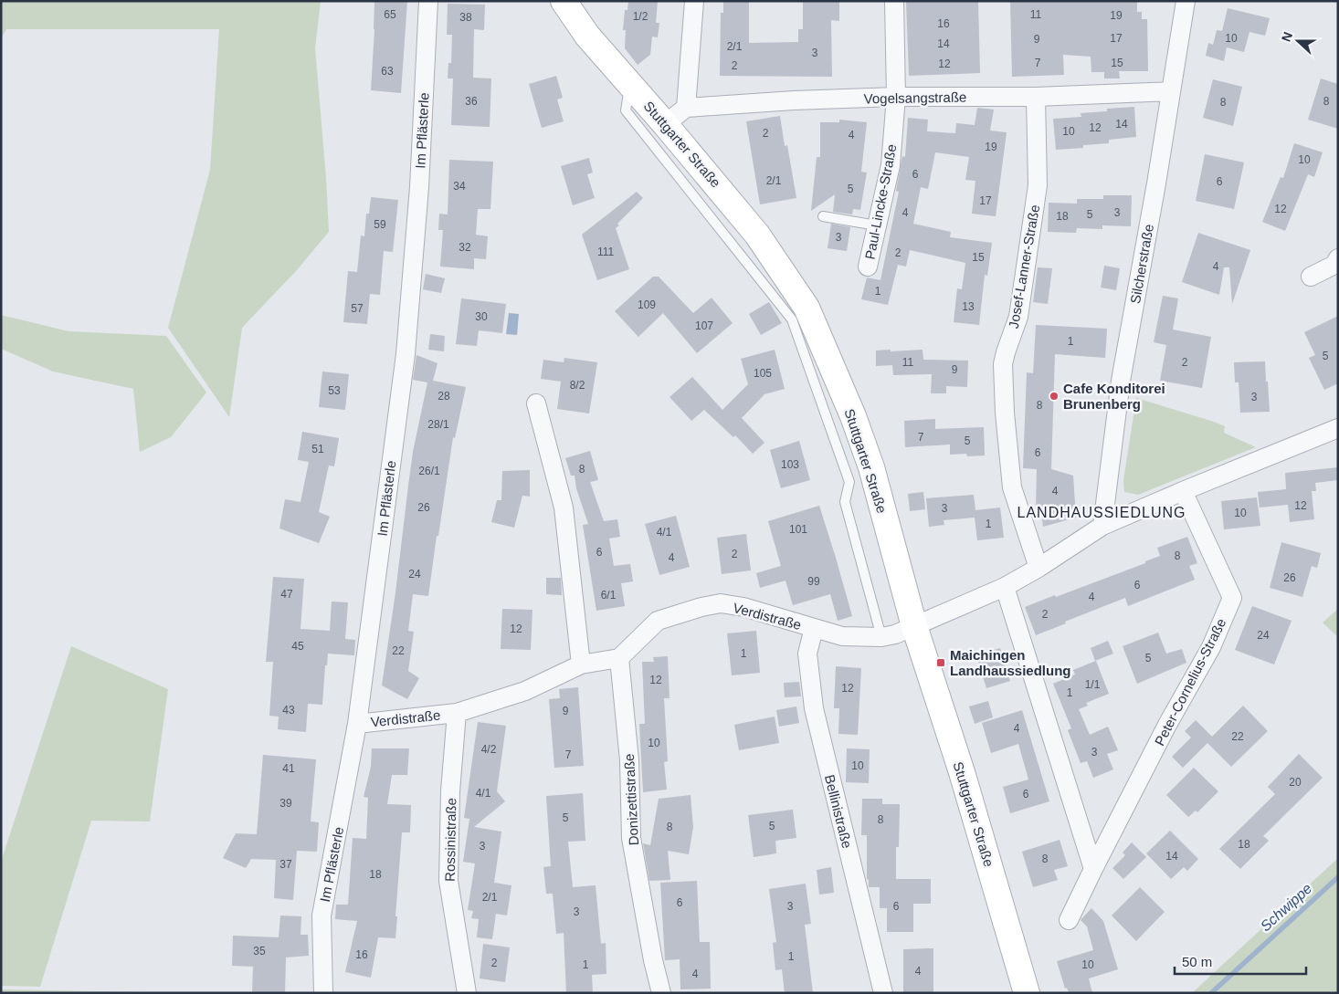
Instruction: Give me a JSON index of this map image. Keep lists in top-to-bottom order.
{
  "streets": {
    "main road": ["Stuttgarter Straße"],
    "street": [
      "Vogelsangstraße",
      "Im Pflästerle",
      "Paul-Lincke-Straße",
      "Silcherstraße",
      "Josef-Lanner-Straße",
      "Verdistraße",
      "Peter-Cornelius-Straße",
      "Donizettistraße",
      "Bellinistraße",
      "Rossinistraße"
    ]
  },
  "crossings": [
    ["Vogelsangstraße", "Paul-Lincke-Straße"],
    ["Vogelsangstraße", "Silcherstraße"],
    ["Vogelsangstraße", "Josef-Lanner-Straße"],
    ["Im Pflästerle", "Verdistraße"],
    ["Stuttgarter Straße", "Verdistraße"],
    ["Silcherstraße", "Verdistraße"],
    ["Josef-Lanner-Straße", "Verdistraße"],
    ["Verdistraße", "Peter-Cornelius-Straße"],
    ["Verdistraße", "Donizettistraße"],
    ["Verdistraße", "Bellinistraße"],
    ["Verdistraße", "Rossinistraße"]
  ],
  "districts": ["LANDHAUSSIEDLUNG"],
  "water": ["Schwippe"],
  "places": {
    "other": ["Cafe Konditorei Brunenberg"],
    "transit": ["Maichingen Landhaussiedlung"]
  },
  "house_numbers": [
    "65",
    "11",
    "19",
    "1/2",
    "38",
    "16",
    "17",
    "10",
    "9",
    "14",
    "2/1",
    "3",
    "7",
    "15",
    "12",
    "2",
    "63",
    "36",
    "8",
    "8",
    "14",
    "12",
    "10",
    "2",
    "4",
    "19",
    "10",
    "6",
    "2/1",
    "6",
    "34",
    "5",
    "17",
    "12",
    "4",
    "3",
    "5",
    "18",
    "59",
    "3",
    "32",
    "111",
    "2",
    "15",
    "4",
    "1",
    "109",
    "13",
    "57",
    "30",
    "107",
    "1",
    "5",
    "11",
    "2",
    "9",
    "105",
    "8/2",
    "53",
    "28",
    "3",
    "8",
    "28/1",
    "7",
    "5",
    "51",
    "6",
    "103",
    "8",
    "26/1",
    "4",
    "12",
    "26",
    "3",
    "10",
    "1",
    "101",
    "4/1",
    "6",
    "2",
    "8",
    "4",
    "24",
    "26",
    "99",
    "6",
    "47",
    "6/1",
    "4",
    "2",
    "12",
    "24",
    "45",
    "22",
    "1",
    "5",
    "12",
    "1/1",
    "12",
    "1",
    "43",
    "9",
    "4",
    "22",
    "10",
    "4/2",
    "3",
    "7",
    "10",
    "41",
    "20",
    "4/1",
    "6",
    "39",
    "5",
    "8",
    "5",
    "8",
    "18",
    "3",
    "14",
    "8",
    "37",
    "18",
    "2/1",
    "6",
    "3",
    "6",
    "3",
    "35",
    "16",
    "1",
    "2",
    "1",
    "10",
    "4",
    "4"
  ],
  "scale_bar": "50 m",
  "north": "left"
}
